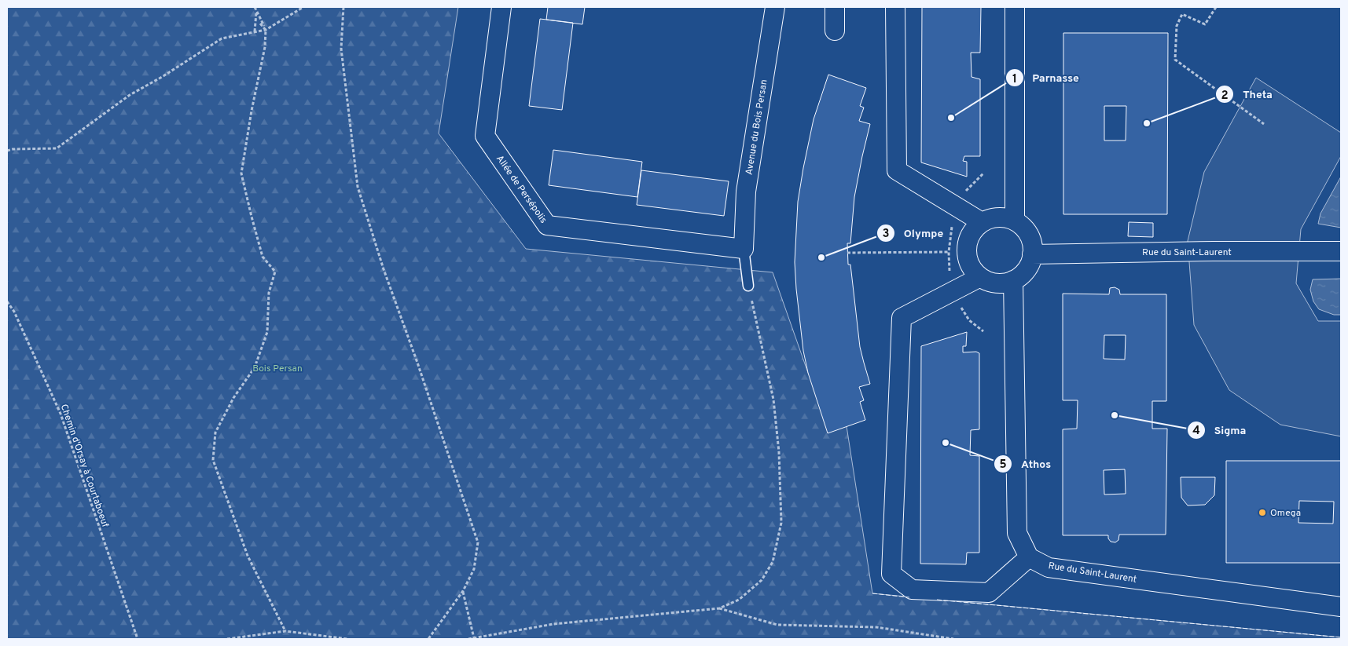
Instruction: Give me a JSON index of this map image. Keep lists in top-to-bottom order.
{
  "streets": {
    "street": ["Avenue du Bois Persan", "Allée de Persépolis", "Rue du Saint-Laurent"],
    "path": ["Chemin d'Orsay à Courtaboeuf"]
  },
  "crossings": [
    ["Avenue du Bois Persan", "Allée de Persépolis"]
  ],
  "parks": ["Bois Persan"],
  "places": [
    "Parnasse",
    "Theta",
    "Olympe",
    "Sigma",
    "Athos",
    "Omega"
  ]
}
